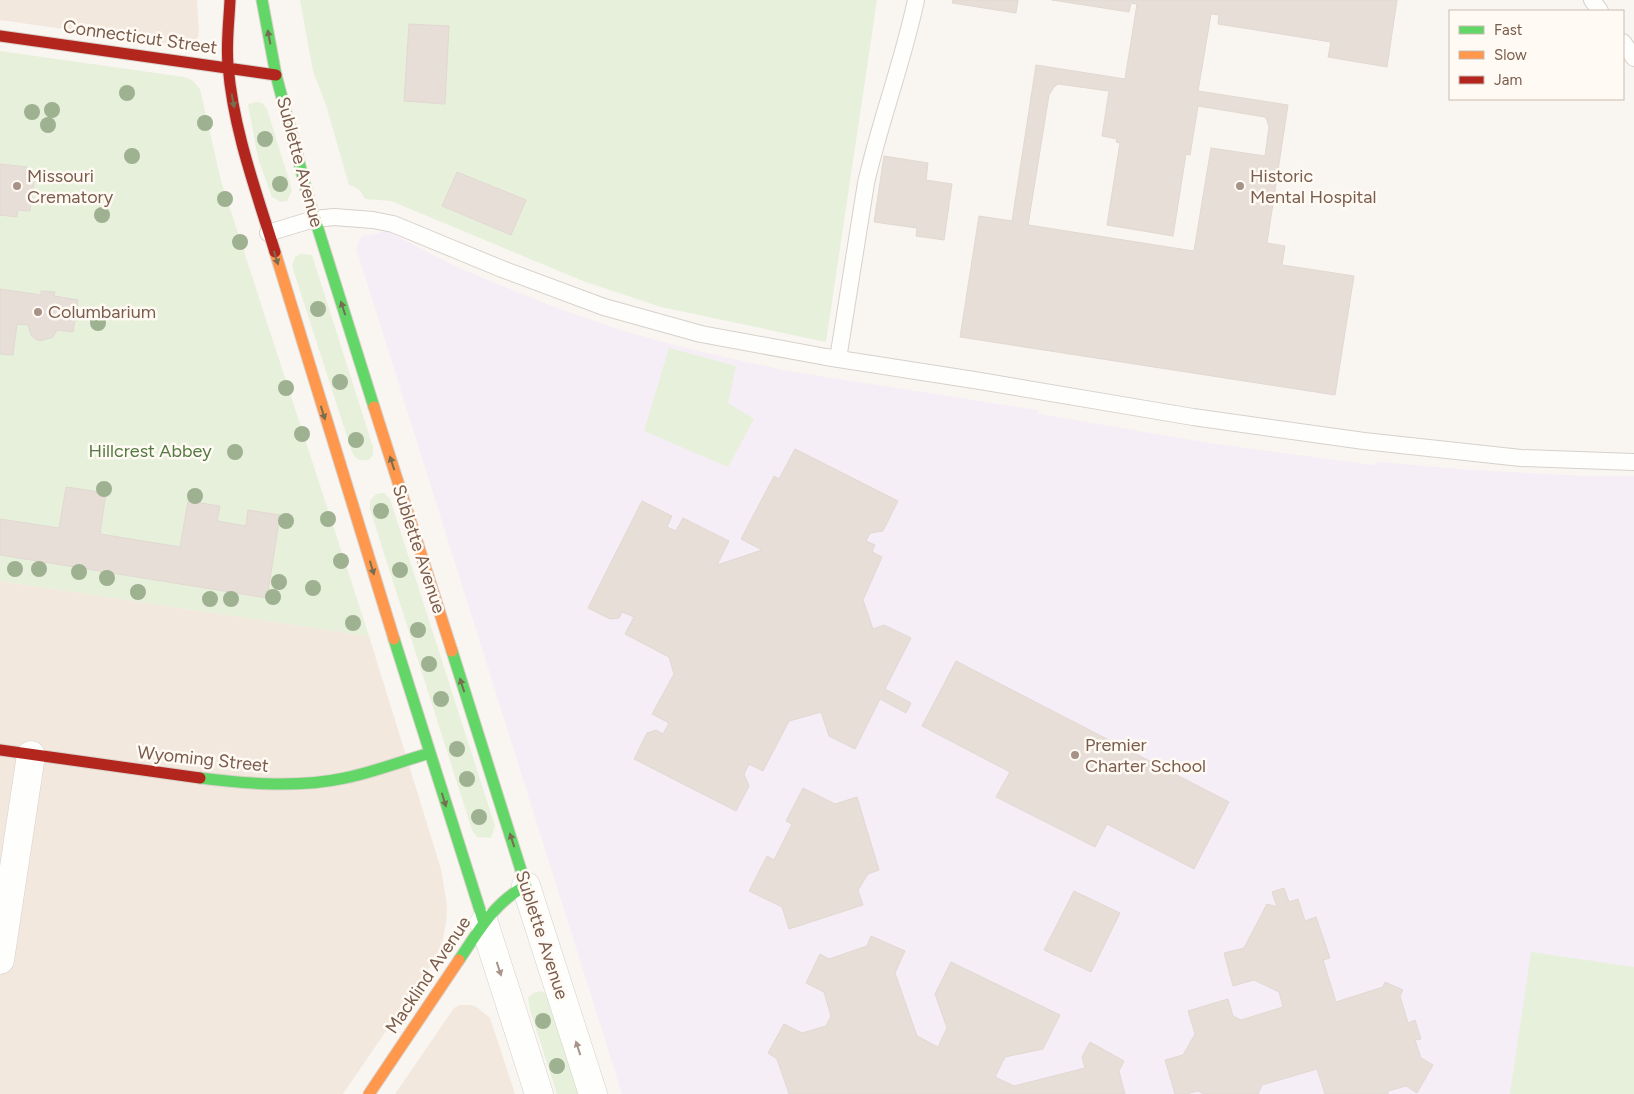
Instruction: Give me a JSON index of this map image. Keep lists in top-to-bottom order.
{
  "streets": {
    "street": [
      "Connecticut Street",
      "Sublette Avenue",
      "Wyoming Street",
      "Macklind Avenue"
    ]
  },
  "crossings": [
    ["Connecticut Street", "Sublette Avenue"],
    ["Sublette Avenue", "Macklind Avenue"]
  ],
  "parks": ["Hillcrest Abbey"],
  "places": [
    "Missouri Crematory",
    "Historic Mental Hospital",
    "Columbarium",
    "Premier Charter School"
  ],
  "legend": ["Fast", "Slow", "Jam"]
}
